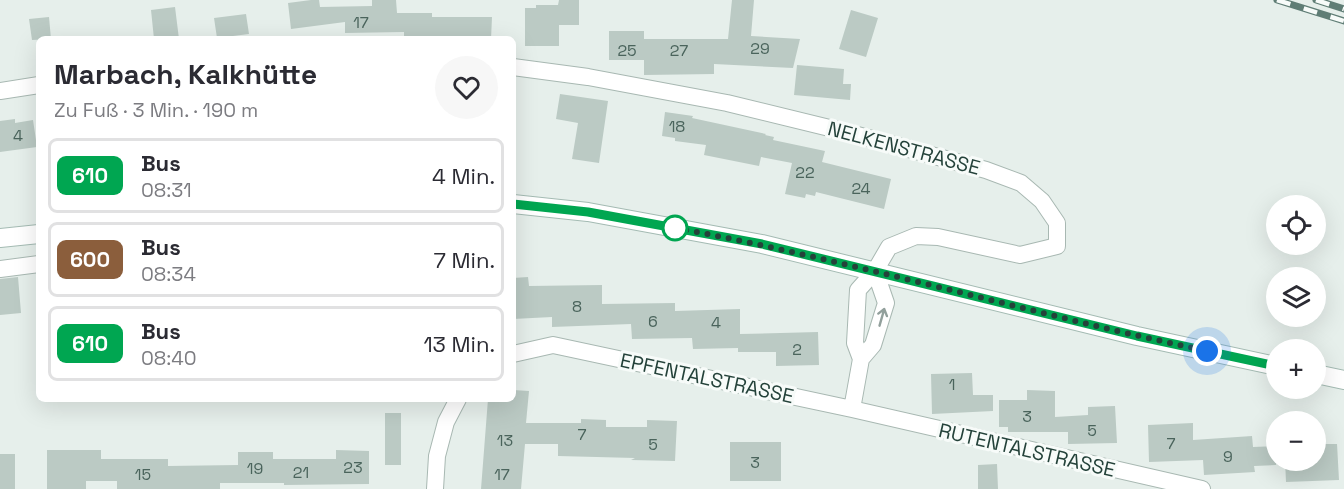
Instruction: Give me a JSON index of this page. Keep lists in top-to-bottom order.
{
  "streets": {
    "street": ["NELKENSTRASSE", "EPFENTALSTRASSE", "RUTENTALSTRASSE"]
  },
  "crossings": [
    ["EPFENTALSTRASSE", "RUTENTALSTRASSE"]
  ],
  "lines": ["bus line 610"],
  "house_numbers": [
    "17",
    "29",
    "25",
    "27",
    "18",
    "4",
    "22",
    "24",
    "8",
    "6",
    "4",
    "2",
    "1",
    "3",
    "5",
    "7",
    "13",
    "7",
    "5",
    "9",
    "3",
    "23",
    "19",
    "21",
    "15",
    "17"
  ],
  "page": {
    "heading": ["Marbach, Kalkhütte", "Zu Fuß · 3 Min. · 190 m"],
    "list": [
      {
        "mark": "610",
        "name": "Bus",
        "note": "08:31",
        "value": "4 Min."
      },
      {
        "mark": "600",
        "name": "Bus",
        "note": "08:34",
        "value": "7 Min."
      },
      {
        "mark": "610",
        "name": "Bus",
        "note": "08:40",
        "value": "13 Min."
      }
    ],
    "map_buttons": ["+", "−"]
  }
}
